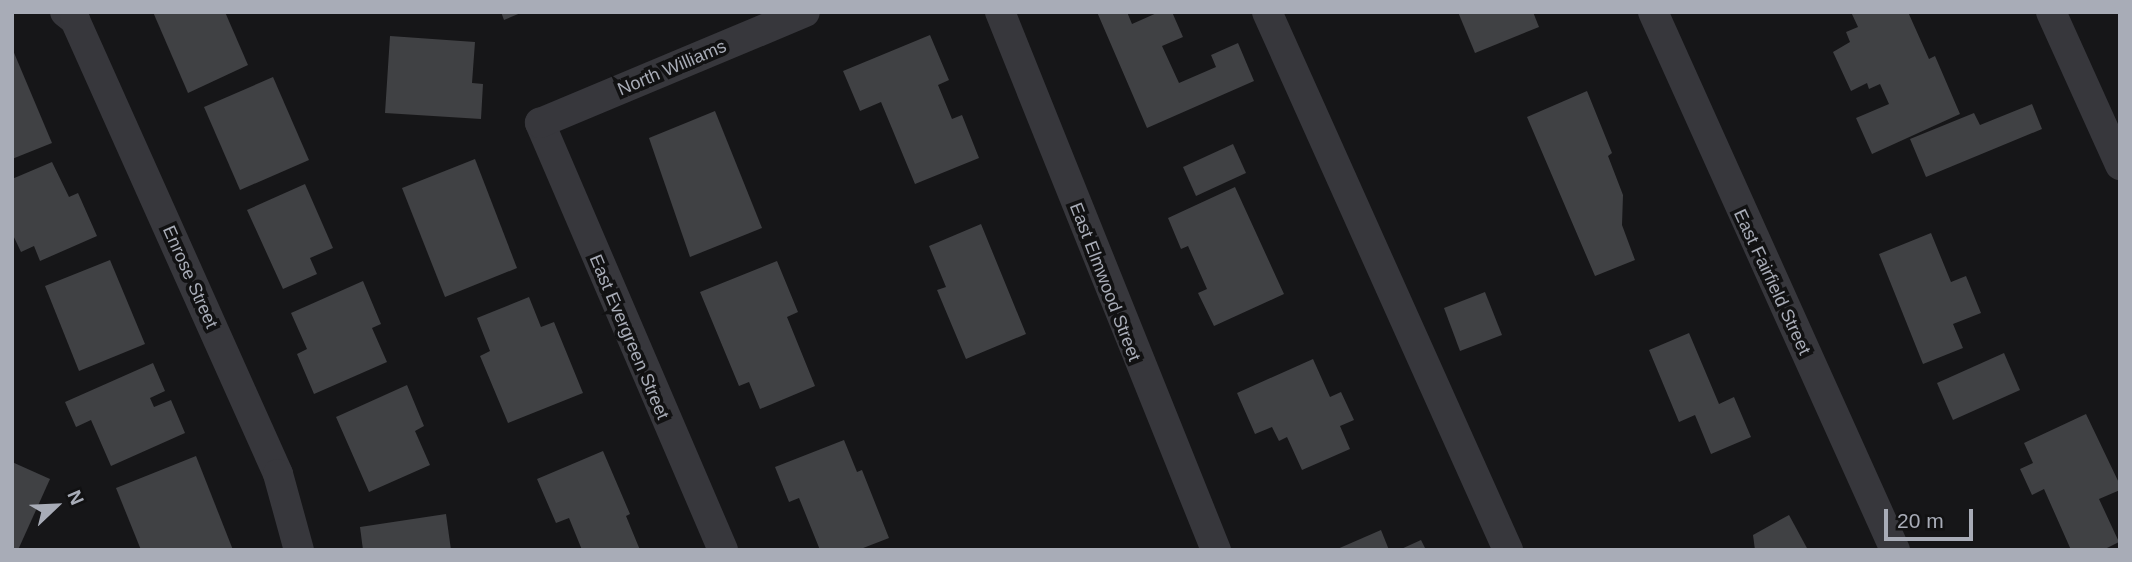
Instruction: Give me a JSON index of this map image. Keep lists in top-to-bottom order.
{
  "streets": {
    "street": [
      "North Williams",
      "Enrose Street",
      "East Elmwood Street",
      "East Fairfield Street",
      "East Evergreen Street"
    ]
  },
  "crossings": [
    ["North Williams", "East Evergreen Street"]
  ],
  "scale_bar": "20 m",
  "north": "top right"
}
